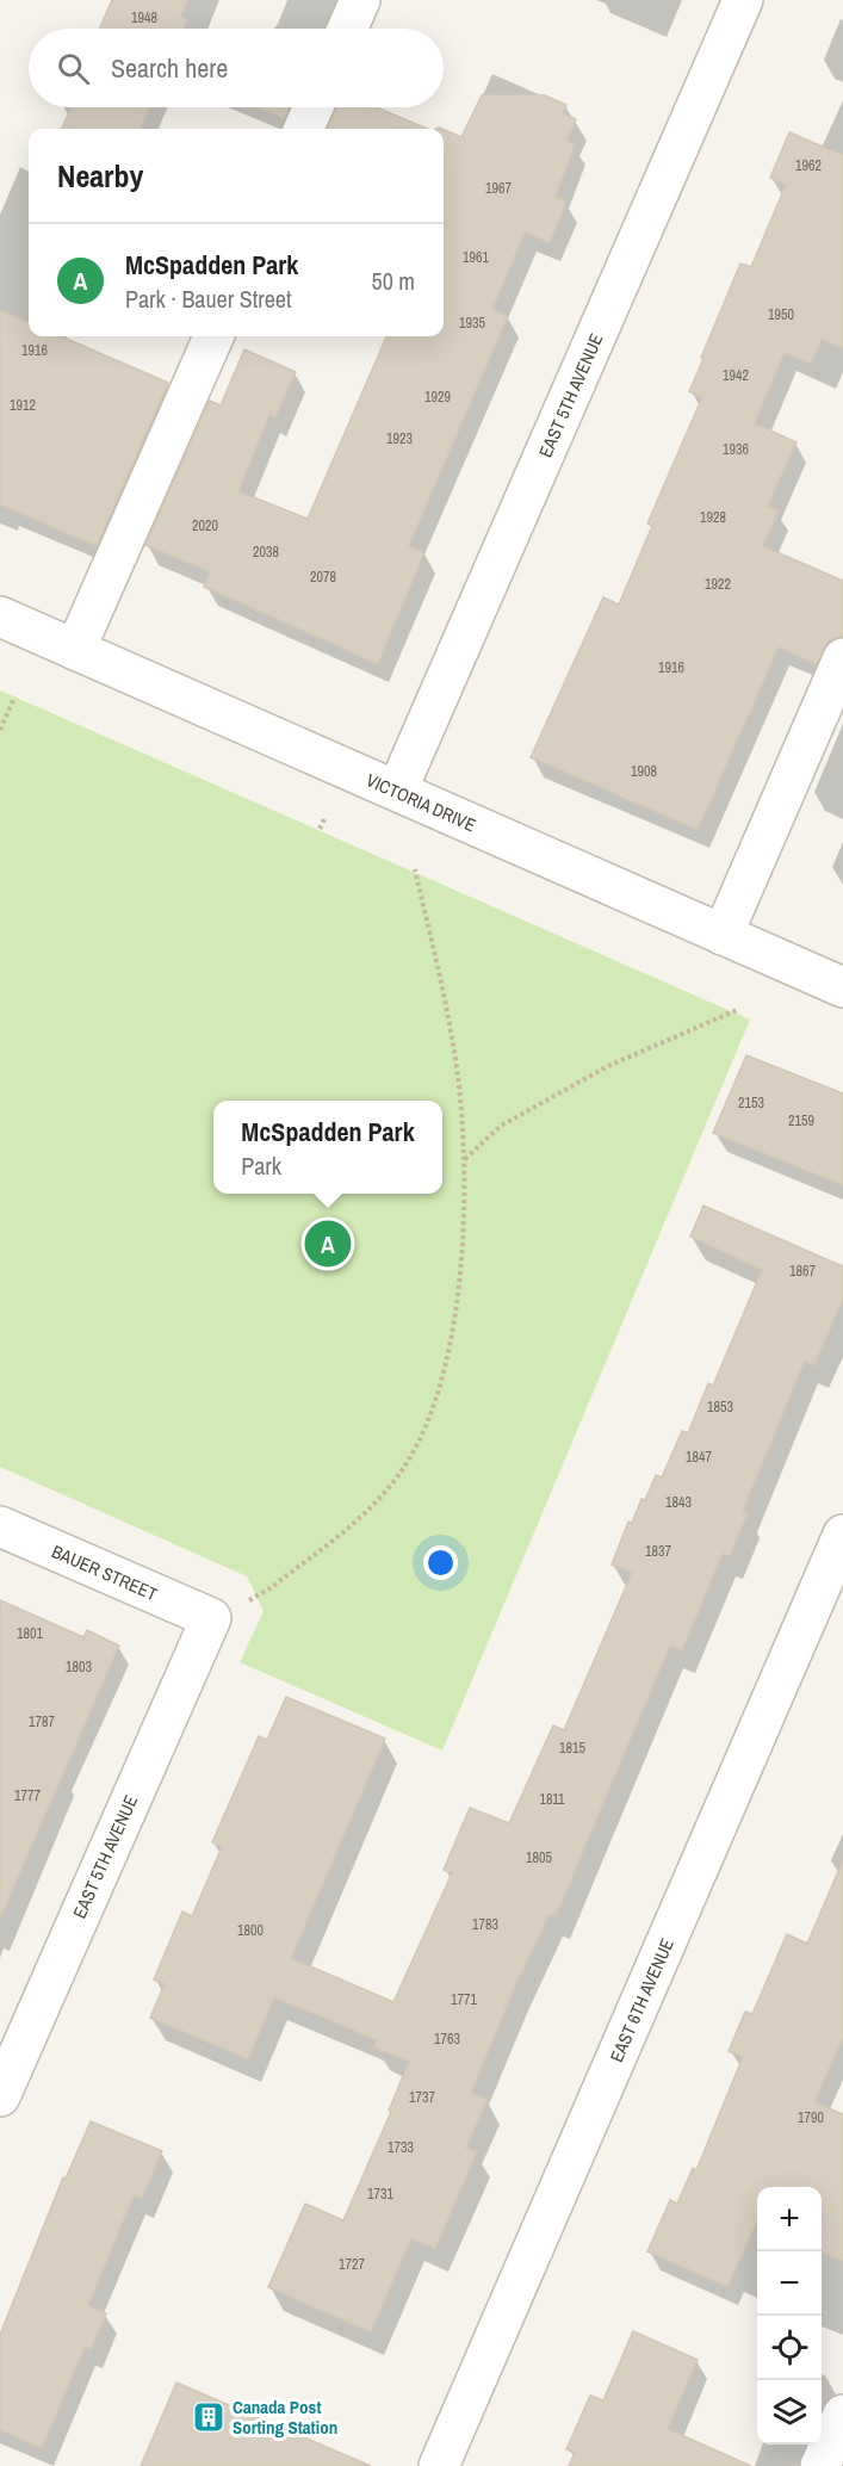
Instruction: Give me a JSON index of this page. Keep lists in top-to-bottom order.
{
  "streets": {
    "street": [
      "EAST 5TH AVENUE",
      "VICTORIA DRIVE",
      "BAUER STREET",
      "EAST 6TH AVENUE"
    ]
  },
  "crossings": [
    ["EAST 5TH AVENUE", "VICTORIA DRIVE"],
    ["EAST 5TH AVENUE", "BAUER STREET"]
  ],
  "places": {
    "building": ["Canada Post Sorting Station"]
  },
  "house_numbers": [
    "1948",
    "1962",
    "1967",
    "1961",
    "1950",
    "1935",
    "1916",
    "1942",
    "1929",
    "1912",
    "1923",
    "1936",
    "1928",
    "2020",
    "2038",
    "2078",
    "1922",
    "1916",
    "1908",
    "2153",
    "2159",
    "1867",
    "1853",
    "1847",
    "1843",
    "1837",
    "1801",
    "1803",
    "1787",
    "1815",
    "1777",
    "1811",
    "1805",
    "1783",
    "1800",
    "1771",
    "1763",
    "1737",
    "1790",
    "1733",
    "1731",
    "1727"
  ],
  "page": {
    "search": "Search here",
    "heading": "Nearby",
    "list": [
      {
        "mark": "A",
        "name": "McSpadden Park",
        "note": "Park · Bauer Street",
        "value": "50 m"
      }
    ],
    "popup": ["McSpadden Park", "Park"],
    "pins": "A",
    "map_buttons": ["+", "−"]
  }
}
